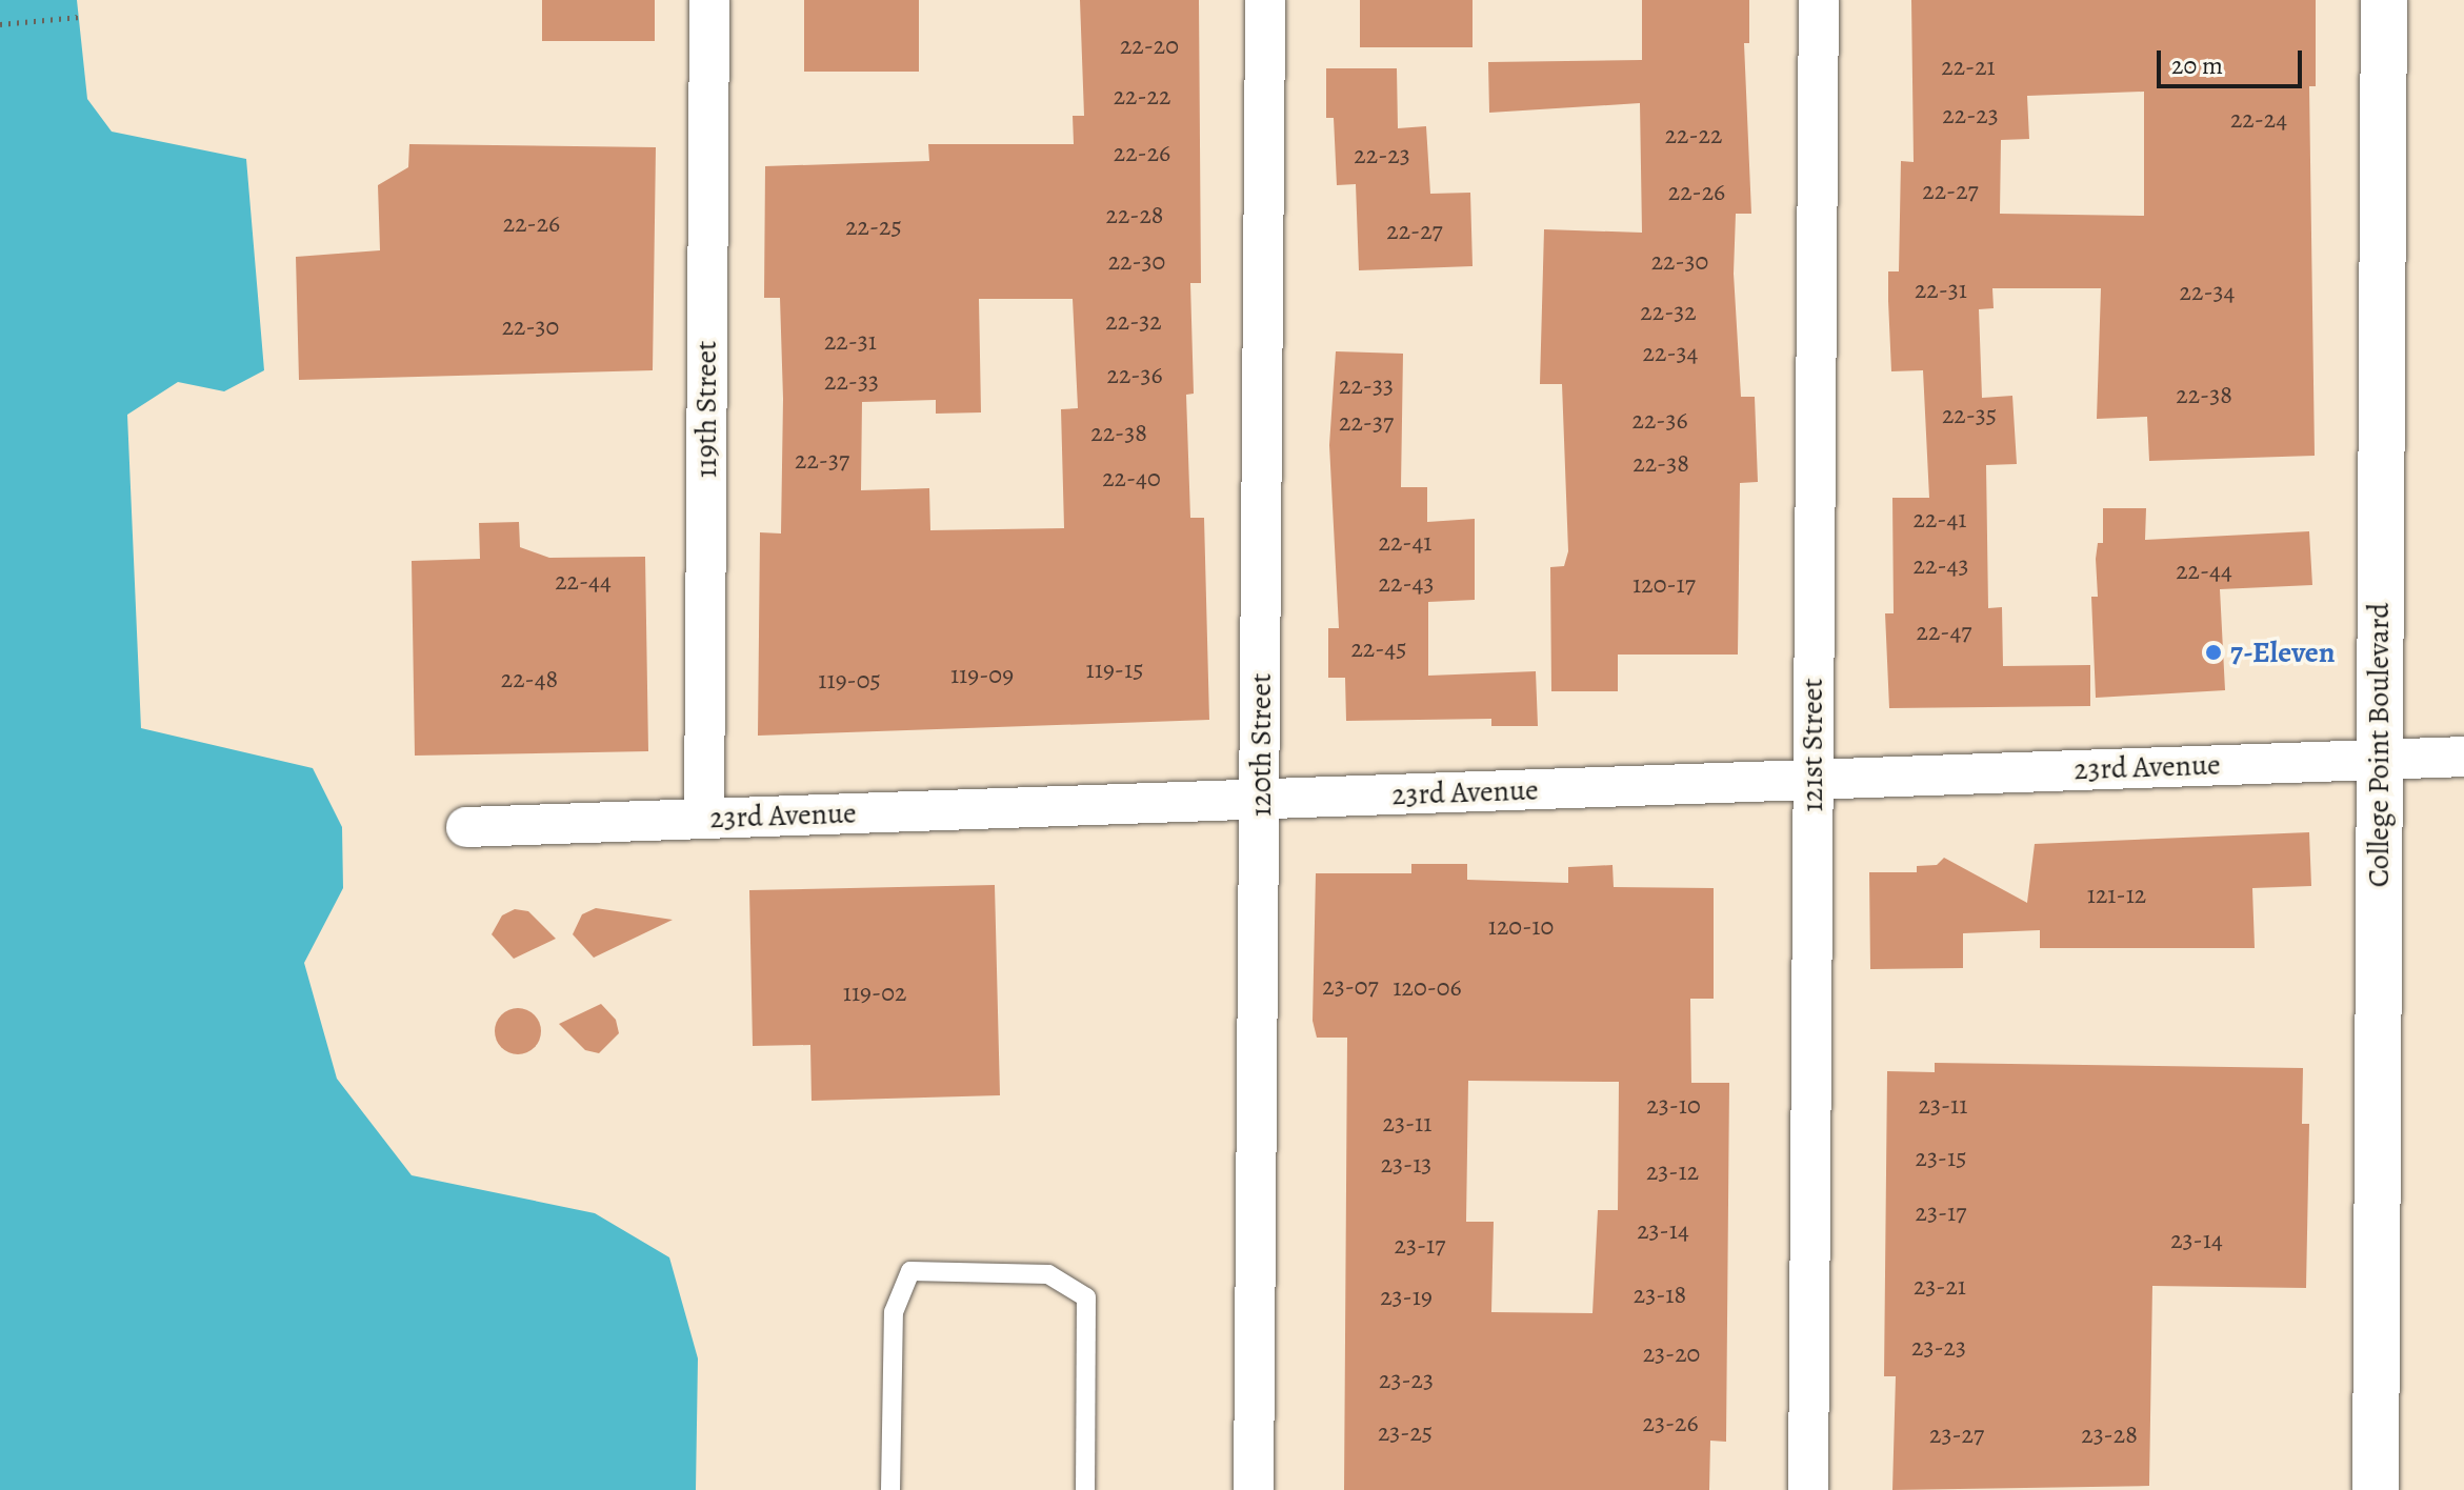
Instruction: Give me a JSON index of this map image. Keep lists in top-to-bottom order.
{
  "streets": {
    "street": [
      "119th Street",
      "120th Street",
      "121st Street",
      "College Point Boulevard",
      "23rd Avenue"
    ]
  },
  "crossings": [
    ["119th Street", "23rd Avenue"],
    ["120th Street", "23rd Avenue"],
    ["121st Street", "23rd Avenue"],
    ["College Point Boulevard", "23rd Avenue"]
  ],
  "places": ["7-Eleven"],
  "house_numbers": [
    "22-20",
    "22-21",
    "22-22",
    "22-23",
    "22-24",
    "22-22",
    "22-26",
    "22-23",
    "22-27",
    "22-26",
    "22-28",
    "22-26",
    "22-25",
    "22-27",
    "22-30",
    "22-30",
    "22-31",
    "22-34",
    "22-32",
    "22-32",
    "22-30",
    "22-31",
    "22-34",
    "22-36",
    "22-33",
    "22-33",
    "22-38",
    "22-35",
    "22-36",
    "22-37",
    "22-38",
    "22-37",
    "22-38",
    "22-40",
    "22-41",
    "22-41",
    "22-43",
    "22-44",
    "22-44",
    "22-43",
    "120-17",
    "22-47",
    "22-45",
    "119-15",
    "119-09",
    "22-48",
    "119-05",
    "121-12",
    "120-10",
    "23-07",
    "120-06",
    "119-02",
    "23-10",
    "23-11",
    "23-11",
    "23-15",
    "23-13",
    "23-12",
    "23-17",
    "23-14",
    "23-14",
    "23-17",
    "23-21",
    "23-18",
    "23-19",
    "23-23",
    "23-20",
    "23-23",
    "23-26",
    "23-25",
    "23-27",
    "23-28"
  ],
  "scale_bar": "20 m"
}
